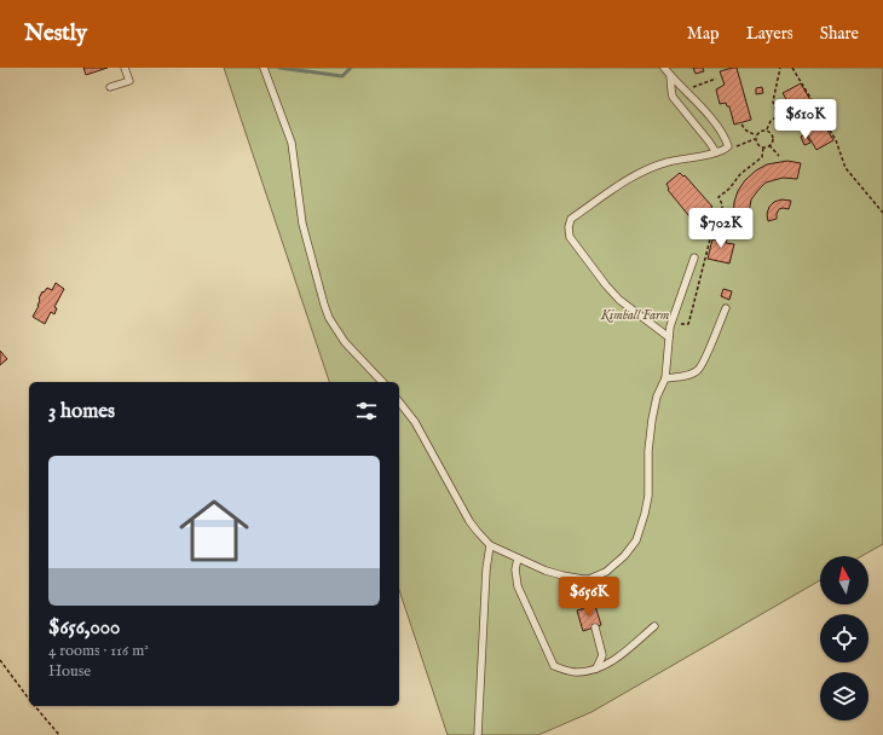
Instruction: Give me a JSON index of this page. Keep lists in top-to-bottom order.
{
  "parks": ["Kimball Farm"],
  "north": "top",
  "page": {
    "header": "Nestly",
    "nav": ["Map", "Layers", "Share"],
    "price": ["$610K", "$702K", "$656K"],
    "heading": "3 homes",
    "list": [
      {
        "name": "$656,000",
        "note": "4 rooms · 116 m² · House"
      }
    ]
  }
}
